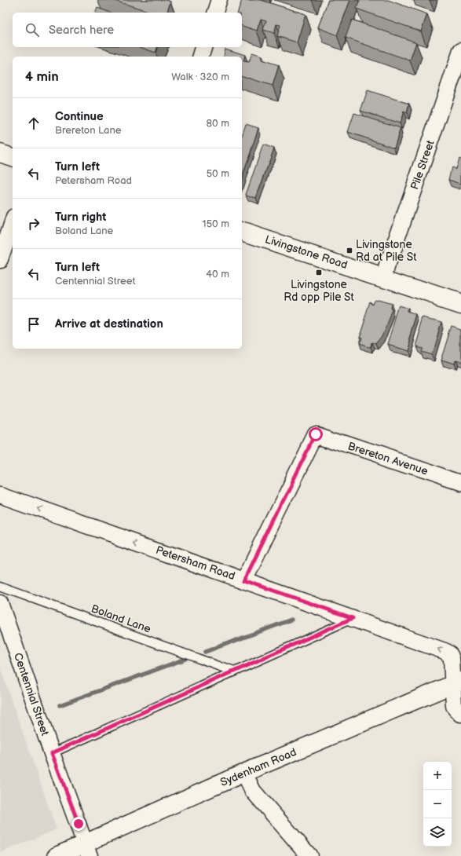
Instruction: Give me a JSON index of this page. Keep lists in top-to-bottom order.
{
  "streets": {
    "main road": ["Livingstone Road", "Sydenham Road"],
    "street": [
      "Pile Street",
      "Brereton Avenue",
      "Petersham Road",
      "Centennial Street"
    ],
    "lane": ["Boland Lane"]
  },
  "crossings": [
    ["Pile Street", "Livingstone Road"],
    ["Brereton Avenue", "Petersham Road"],
    ["Petersham Road", "Sydenham Road"],
    ["Centennial Street", "Sydenham Road"]
  ],
  "one_way": ["Petersham Road"],
  "places": {
    "transit": ["Livingstone Rd at Pile St", "Livingstone Rd opp Pile St"]
  },
  "page": {
    "search": "Search here",
    "heading": ["4 min", "Walk · 320 m"],
    "list": [
      ["Continue", "Brereton Lane", "80 m"],
      ["Turn left", "Petersham Road", "50 m"],
      ["Turn right", "Boland Lane", "150 m"],
      ["Turn left", "Centennial Street", "40 m"],
      "Arrive at destination"
    ],
    "map_buttons": ["+", "−"]
  }
}
